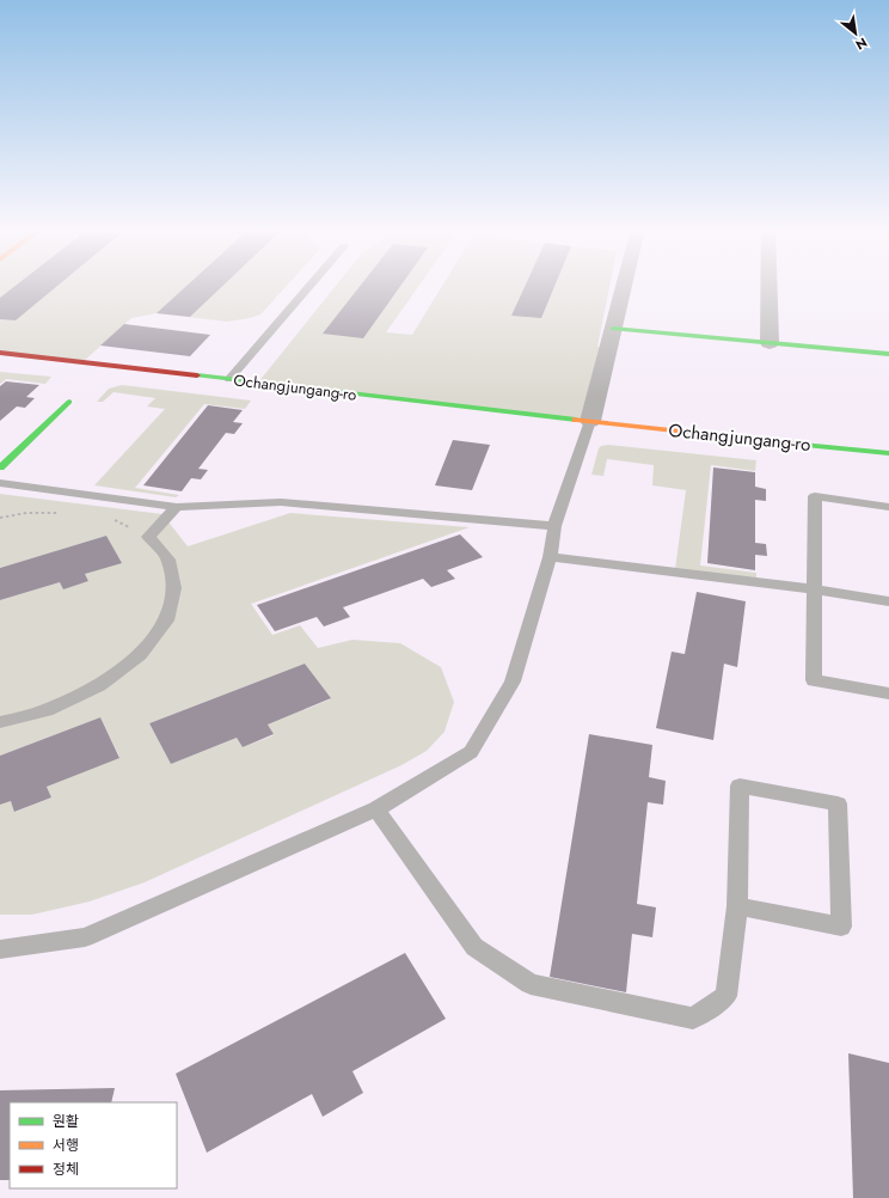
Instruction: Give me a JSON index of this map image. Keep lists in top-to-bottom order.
{
  "streets": {
    "street": ["Ochangjungang-ro"]
  },
  "legend": ["원활", "서행", "정체"],
  "north": "bottom right"
}
